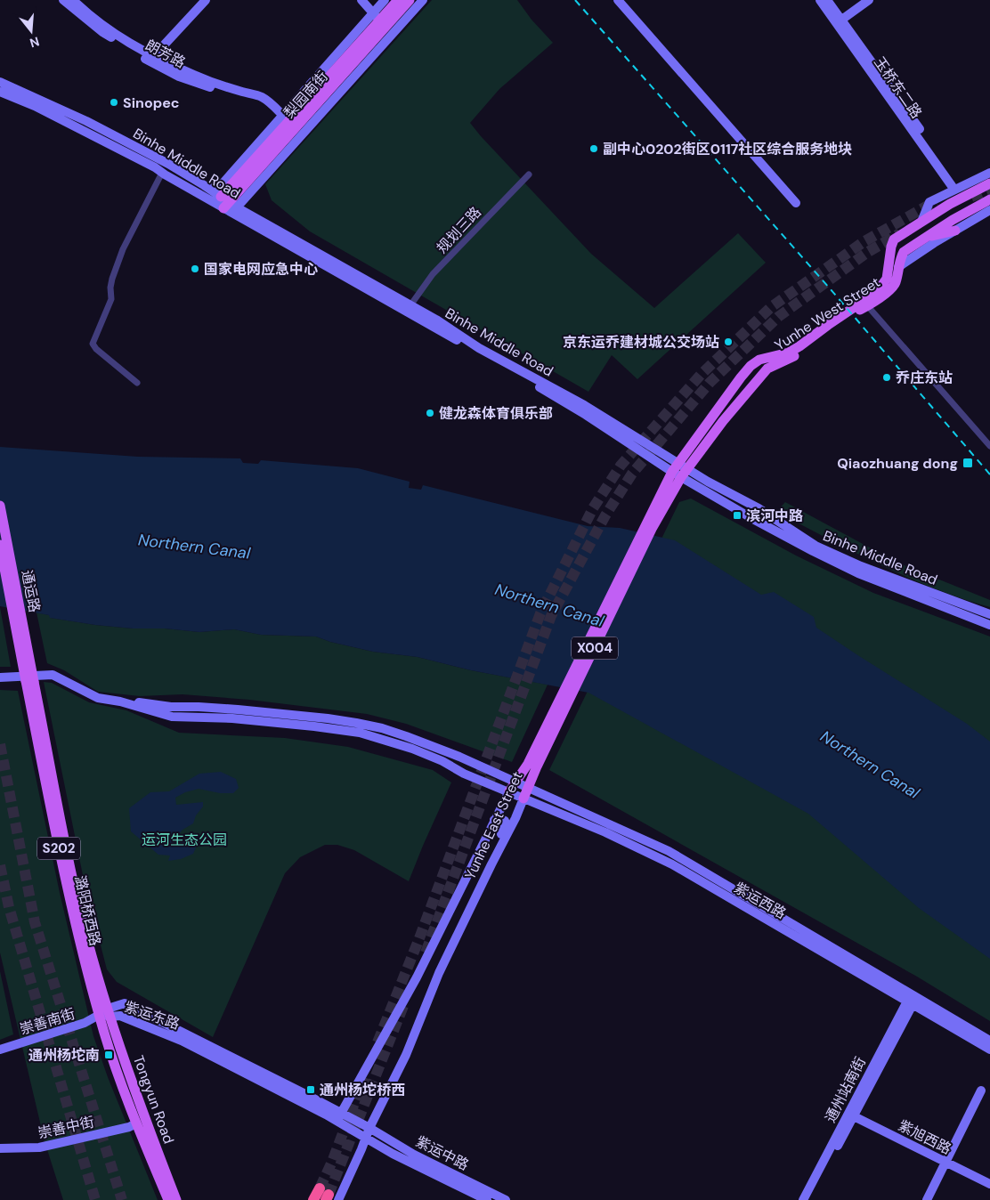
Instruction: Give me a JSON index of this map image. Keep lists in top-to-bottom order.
{
  "streets": {
    "main road": [
      "朗芳路",
      "玉桥东二路",
      "梨园南街",
      "Binhe Middle Road",
      "Yunhe West Street",
      "通运路",
      "X004",
      "Yunhe East Street",
      "S202",
      "紫运西路",
      "潞阳桥西路",
      "紫运东路",
      "崇善南街",
      "通州站南街",
      "Tongyun Road",
      "崇善中街",
      "紫旭西路",
      "紫运中路"
    ],
    "street": ["规划三路"]
  },
  "crossings": [
    ["朗芳路", "梨园南街"],
    ["梨园南街", "Binhe Middle Road"],
    ["Binhe Middle Road", "规划三路"],
    ["Binhe Middle Road", "Yunhe West Street"],
    ["Binhe Middle Road", "Yunhe East Street"],
    ["Yunhe West Street", "Yunhe East Street"],
    ["通运路", "潞阳桥西路"],
    ["Yunhe East Street", "紫运西路"],
    ["Yunhe East Street", "紫运东路"],
    ["Yunhe East Street", "紫运中路"],
    ["紫运西路", "通州站南街"],
    ["潞阳桥西路", "紫运东路"],
    ["潞阳桥西路", "崇善南街"],
    ["潞阳桥西路", "Tongyun Road"],
    ["紫运东路", "崇善南街"],
    ["紫运东路", "Tongyun Road"],
    ["紫运东路", "紫运中路"],
    ["崇善南街", "Tongyun Road"],
    ["通州站南街", "紫旭西路"],
    ["Tongyun Road", "崇善中街"]
  ],
  "water": ["Northern Canal"],
  "parks": ["运河生态公园"],
  "places": {
    "other": [
      "Sinopec",
      "副中心0202街区0117社区综合服务地块",
      "国家电网应急中心",
      "京东运乔建材城公交场站",
      "乔庄东站",
      "健龙森体育俱乐部"
    ],
    "transit": [
      "Qiaozhuang dong",
      "滨河中路",
      "通州杨坨南",
      "通州杨坨桥西"
    ]
  },
  "north": "bottom"
}
